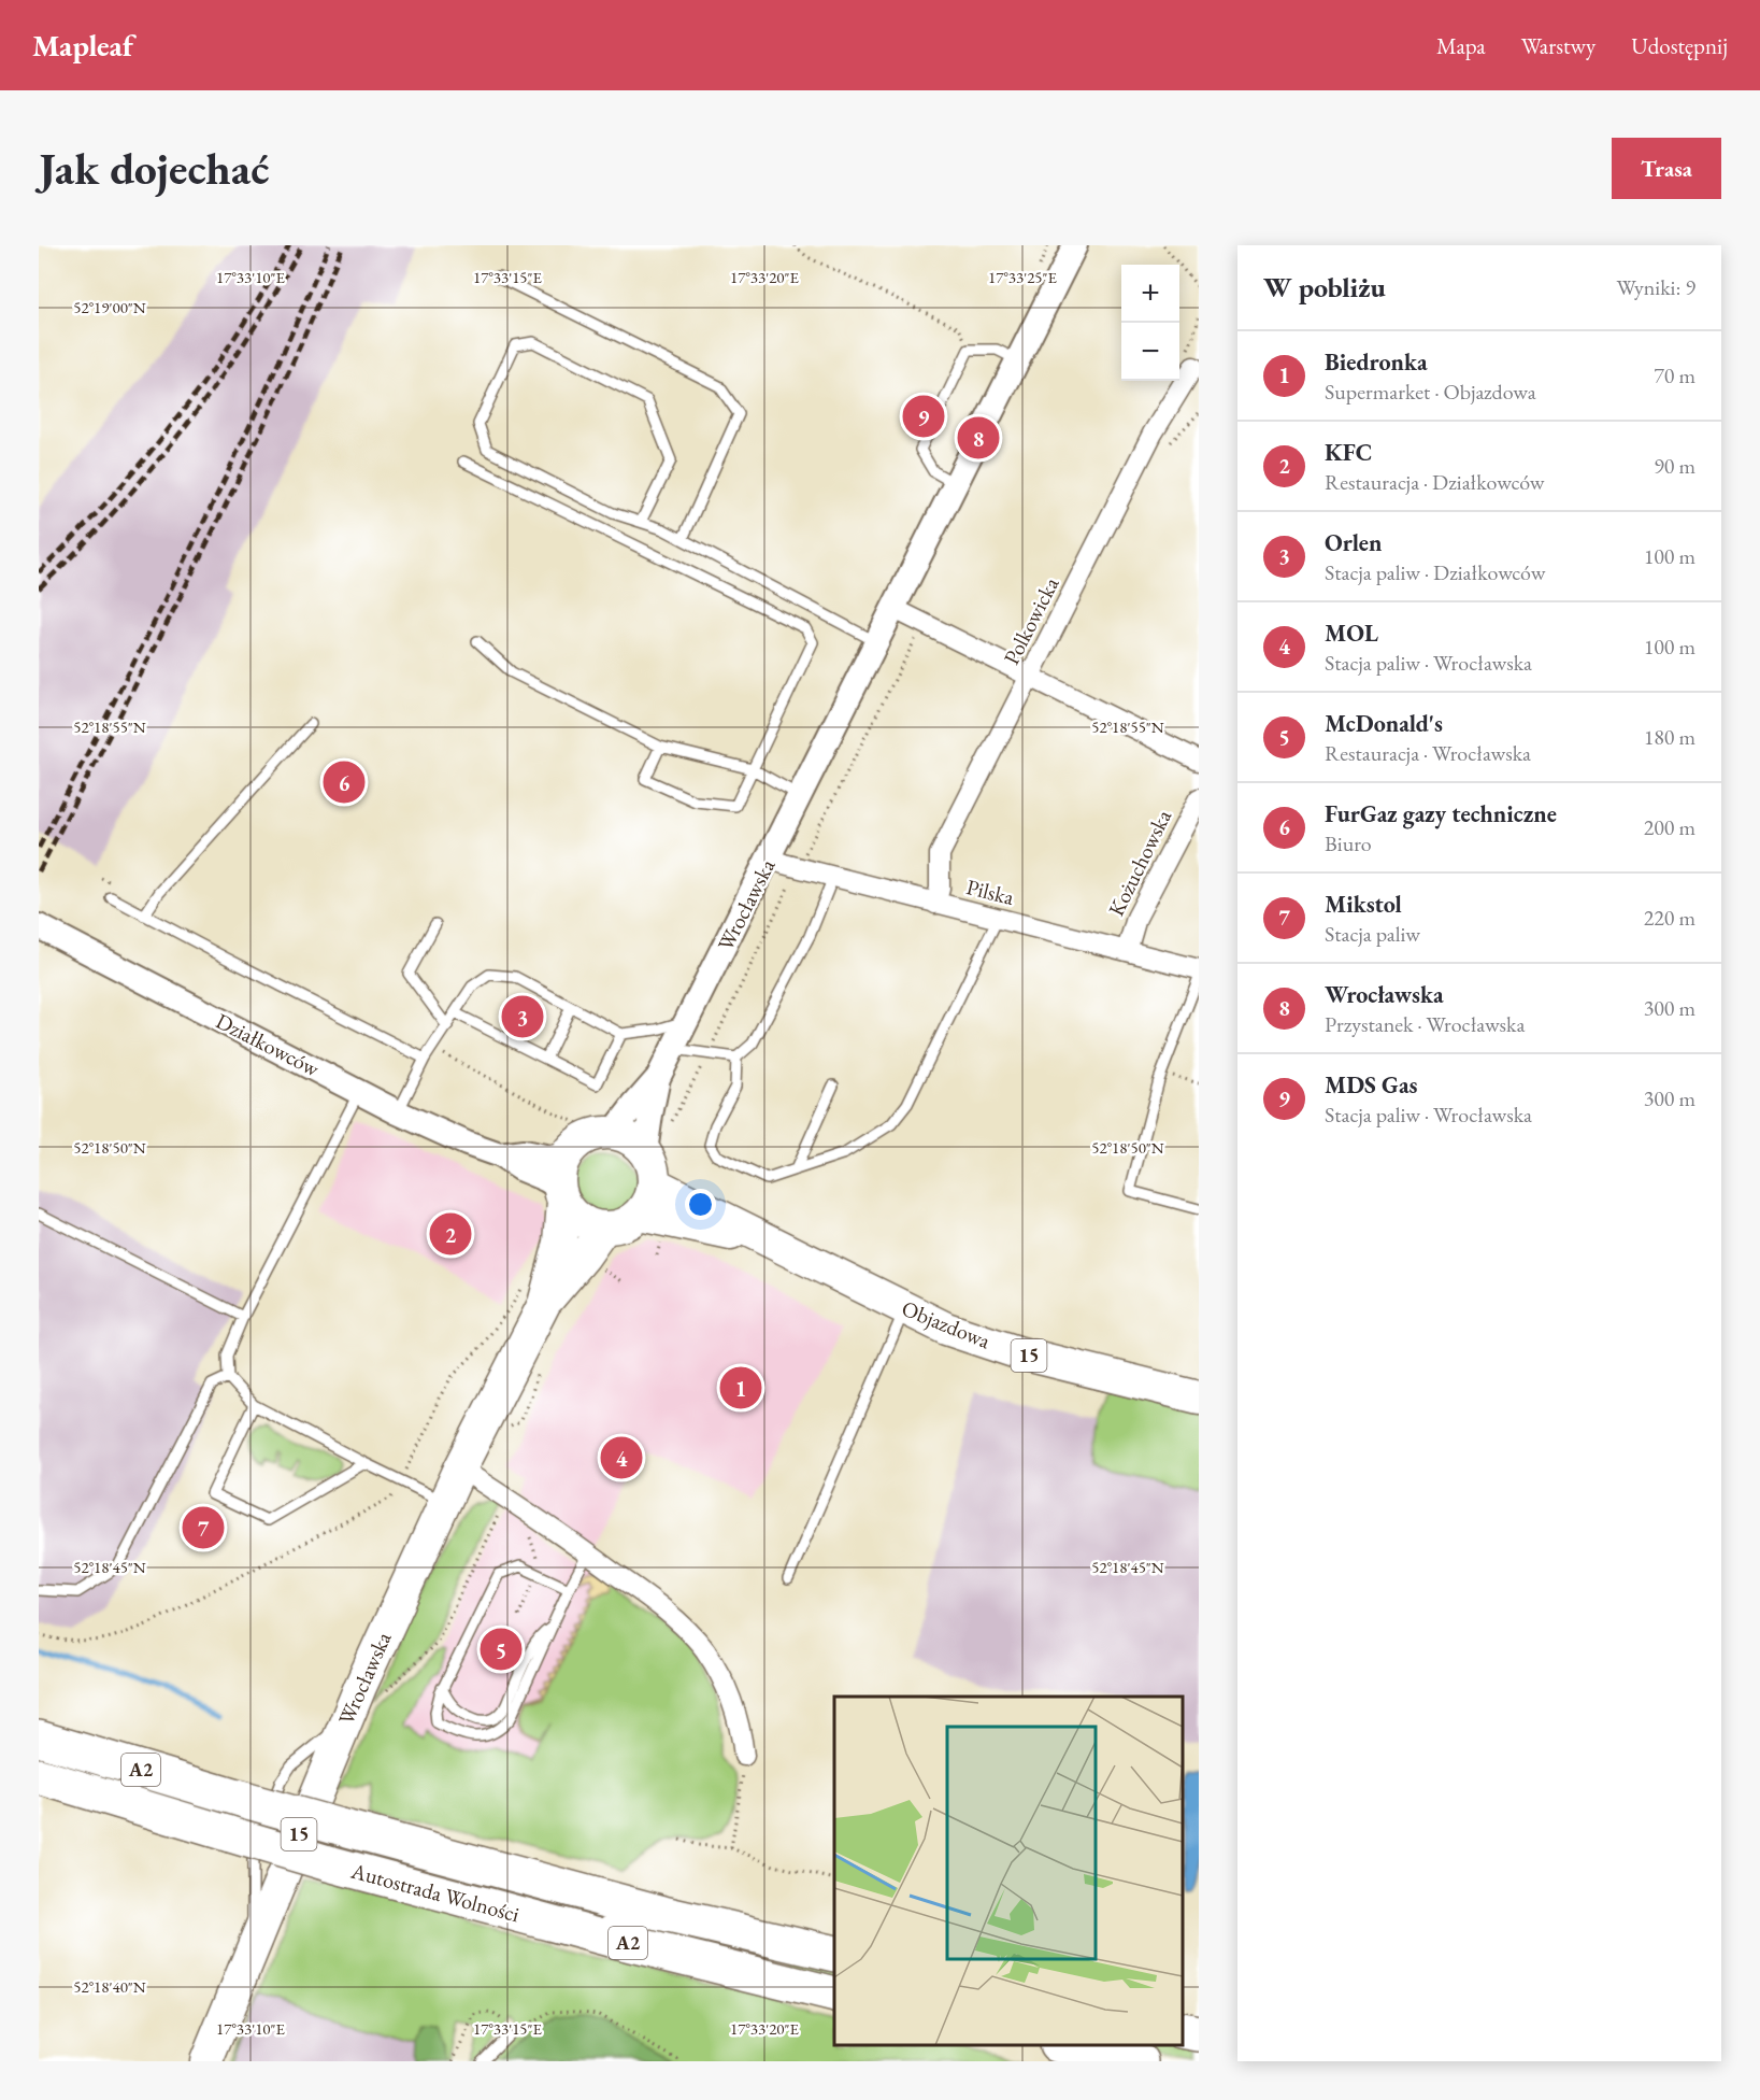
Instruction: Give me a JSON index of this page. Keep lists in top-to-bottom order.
{
  "streets": {
    "highway": ["A2", "Autostrada Wolności"],
    "main road": ["Wrocławska", "Objazdowa", "15"],
    "street": [
      "Polkowicka",
      "Kożuchowska",
      "Pilska",
      "Działkowców"
    ]
  },
  "crossings": [
    ["Polkowicka", "Pilska"],
    ["Kożuchowska", "Pilska"],
    ["Pilska", "Wrocławska"],
    ["Wrocławska", "Działkowców"],
    ["Wrocławska", "Objazdowa"],
    ["Wrocławska", "15"],
    ["Działkowców", "Objazdowa"],
    ["Działkowców", "15"],
    ["Objazdowa", "15"]
  ],
  "page": {
    "header": "Mapleaf",
    "nav": ["Mapa", "Warstwy", "Udostępnij"],
    "buttons": "Trasa",
    "title": "Jak dojechać",
    "heading": ["W pobliżu", "Wyniki: 9"],
    "map_buttons": ["+", "−"],
    "list": [
      {
        "mark": "1",
        "name": "Biedronka",
        "note": "Supermarket · Objazdowa",
        "value": "70 m"
      },
      {
        "mark": "2",
        "name": "KFC",
        "note": "Restauracja · Działkowców",
        "value": "90 m"
      },
      {
        "mark": "3",
        "name": "Orlen",
        "note": "Stacja paliw · Działkowców",
        "value": "100 m"
      },
      {
        "mark": "4",
        "name": "MOL",
        "note": "Stacja paliw · Wrocławska",
        "value": "100 m"
      },
      {
        "mark": "5",
        "name": "McDonald's",
        "note": "Restauracja · Wrocławska",
        "value": "180 m"
      },
      {
        "mark": "6",
        "name": "FurGaz gazy techniczne",
        "note": "Biuro",
        "value": "200 m"
      },
      {
        "mark": "7",
        "name": "Mikstol",
        "note": "Stacja paliw",
        "value": "220 m"
      },
      {
        "mark": "8",
        "name": "Wrocławska",
        "note": "Przystanek · Wrocławska",
        "value": "300 m"
      },
      {
        "mark": "9",
        "name": "MDS Gas",
        "note": "Stacja paliw · Wrocławska",
        "value": "300 m"
      }
    ],
    "pins": [
      "9",
      "8",
      "6",
      "3",
      "2",
      "1",
      "4",
      "7",
      "5"
    ]
  },
  "coordinates": [
    "17°33'10\"E",
    "17°33'15\"E",
    "17°33'20\"E",
    "17°33'25\"E",
    "52°19'00\"N",
    "52°18'55\"N",
    "52°18'50\"N",
    "52°18'45\"N",
    "52°18'40\"N"
  ]
}
